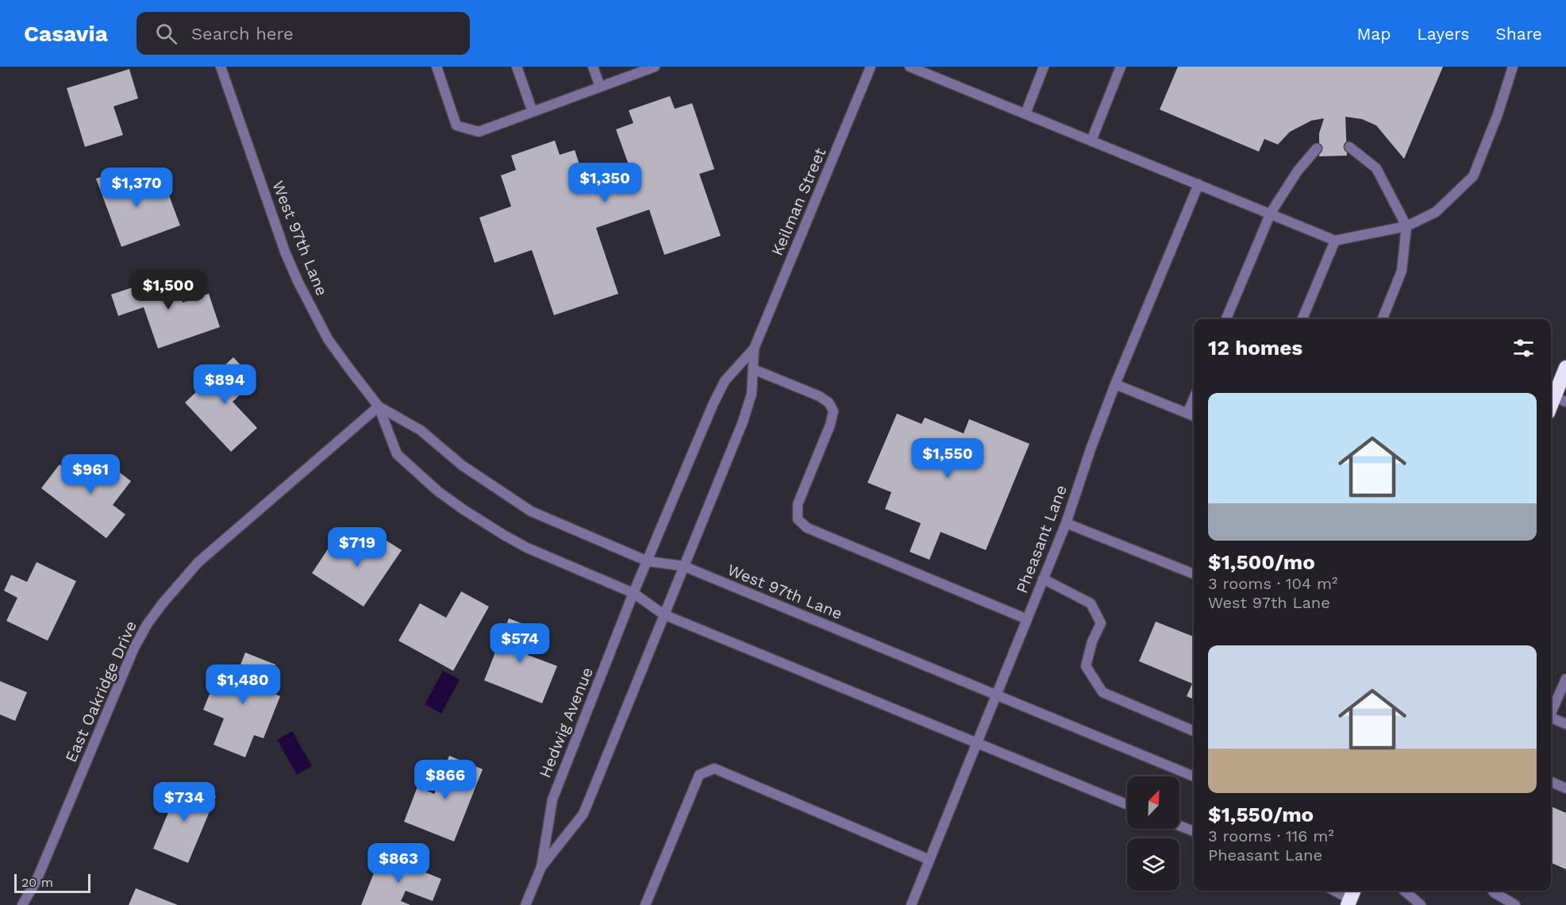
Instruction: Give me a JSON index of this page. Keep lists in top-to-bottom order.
{
  "streets": {
    "street": [
      "Keilman Street",
      "West 97th Lane",
      "Pheasant Lane",
      "East Oakridge Drive",
      "Hedwig Avenue"
    ]
  },
  "crossings": [
    ["Keilman Street", "West 97th Lane"],
    ["Keilman Street", "Hedwig Avenue"],
    ["West 97th Lane", "Pheasant Lane"],
    ["West 97th Lane", "East Oakridge Drive"],
    ["West 97th Lane", "Hedwig Avenue"]
  ],
  "scale_bar": "20 m",
  "north": "top right",
  "page": {
    "header": "Casavia",
    "search": "Search here",
    "nav": ["Map", "Layers", "Share"],
    "price": [
      "$1,350",
      "$1,370",
      "$1,500",
      "$894",
      "$1,550",
      "$961",
      "$719",
      "$574",
      "$1,480",
      "$866",
      "$734",
      "$863"
    ],
    "heading": "12 homes",
    "list": [
      {
        "name": "$1,500/mo",
        "note": "3 rooms · 104 m² · West 97th Lane"
      },
      {
        "name": "$1,550/mo",
        "note": "3 rooms · 116 m² · Pheasant Lane"
      }
    ],
    "scale": "20 m"
  }
}
